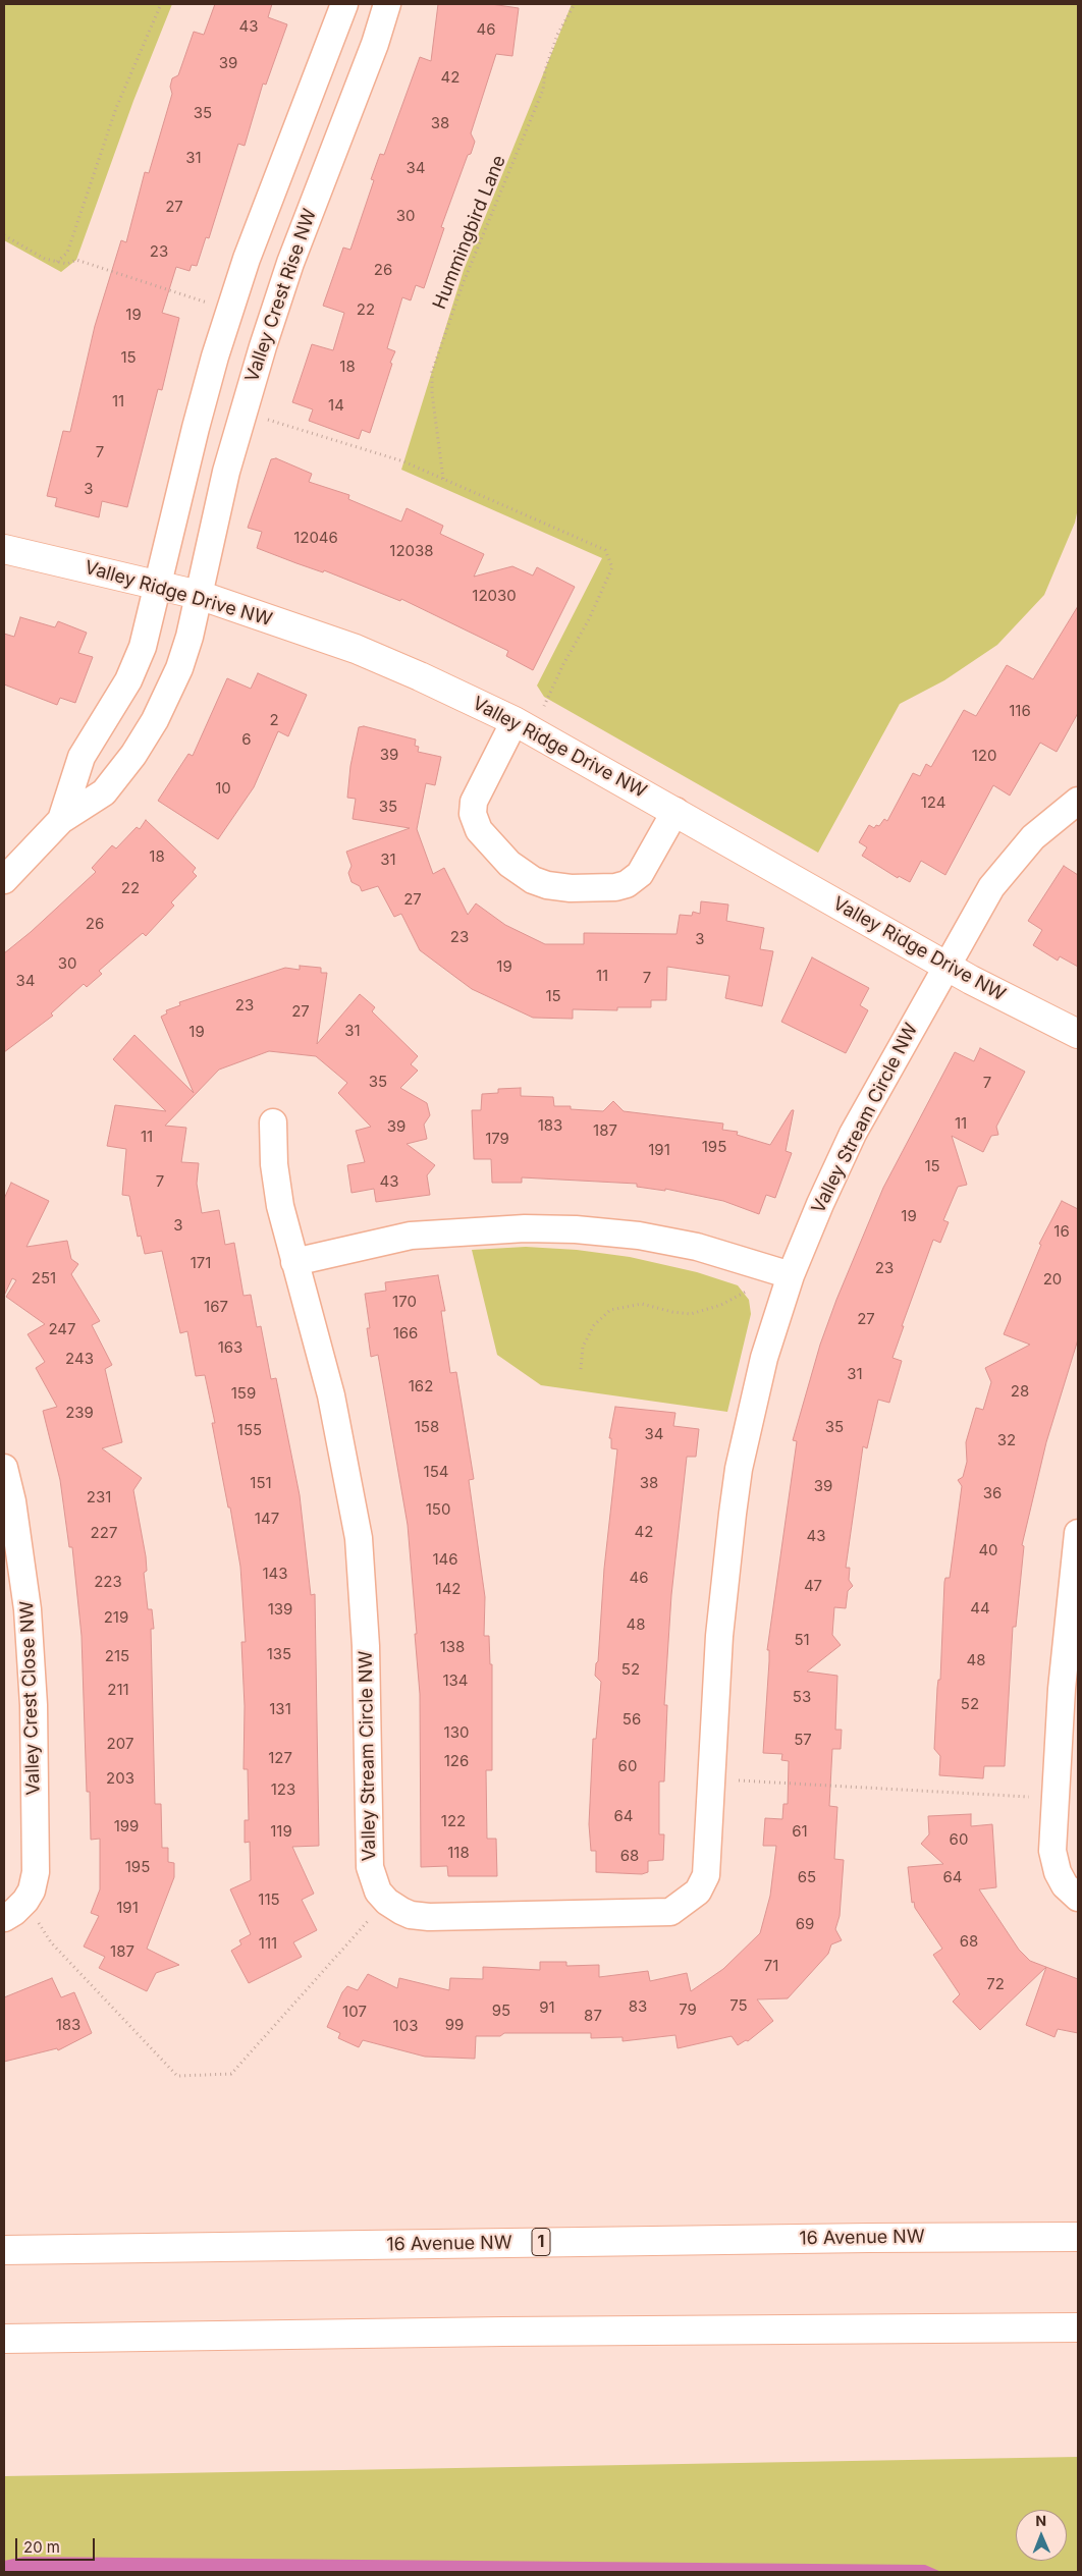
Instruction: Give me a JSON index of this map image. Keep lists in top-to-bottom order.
{
  "streets": {
    "main road": ["Valley Ridge Drive NW", "16 Avenue NW", "1"],
    "street": ["Valley Crest Rise NW", "Valley Stream Circle NW", "Valley Crest Close NW"],
    "path": ["Hummingbird Lane"]
  },
  "crossings": [
    ["Valley Crest Rise NW", "Valley Ridge Drive NW"],
    ["Valley Ridge Drive NW", "Valley Stream Circle NW"]
  ],
  "house_numbers": [
    "43",
    "46",
    "39",
    "42",
    "35",
    "38",
    "31",
    "34",
    "27",
    "30",
    "23",
    "26",
    "22",
    "19",
    "15",
    "18",
    "11",
    "14",
    "7",
    "3",
    "12046",
    "12038",
    "12030",
    "116",
    "2",
    "6",
    "39",
    "120",
    "10",
    "124",
    "35",
    "18",
    "31",
    "22",
    "27",
    "26",
    "23",
    "3",
    "30",
    "19",
    "11",
    "7",
    "34",
    "15",
    "23",
    "27",
    "31",
    "19",
    "35",
    "7",
    "11",
    "183",
    "39",
    "187",
    "11",
    "179",
    "195",
    "191",
    "15",
    "7",
    "43",
    "19",
    "3",
    "16",
    "171",
    "23",
    "251",
    "20",
    "170",
    "167",
    "27",
    "247",
    "166",
    "163",
    "243",
    "31",
    "162",
    "28",
    "159",
    "239",
    "158",
    "35",
    "155",
    "34",
    "32",
    "154",
    "151",
    "38",
    "39",
    "36",
    "231",
    "150",
    "147",
    "42",
    "227",
    "43",
    "40",
    "146",
    "143",
    "46",
    "223",
    "47",
    "142",
    "44",
    "139",
    "219",
    "48",
    "51",
    "138",
    "135",
    "215",
    "48",
    "52",
    "134",
    "211",
    "53",
    "52",
    "131",
    "56",
    "130",
    "57",
    "207",
    "127",
    "126",
    "60",
    "203",
    "123",
    "64",
    "122",
    "199",
    "119",
    "61",
    "60",
    "118",
    "68",
    "195",
    "65",
    "64",
    "115",
    "191",
    "69",
    "68",
    "111",
    "187",
    "71",
    "72",
    "75",
    "83",
    "91",
    "79",
    "95",
    "107",
    "87",
    "183",
    "99",
    "103"
  ],
  "scale_bar": "20 m",
  "north": "top"
}
